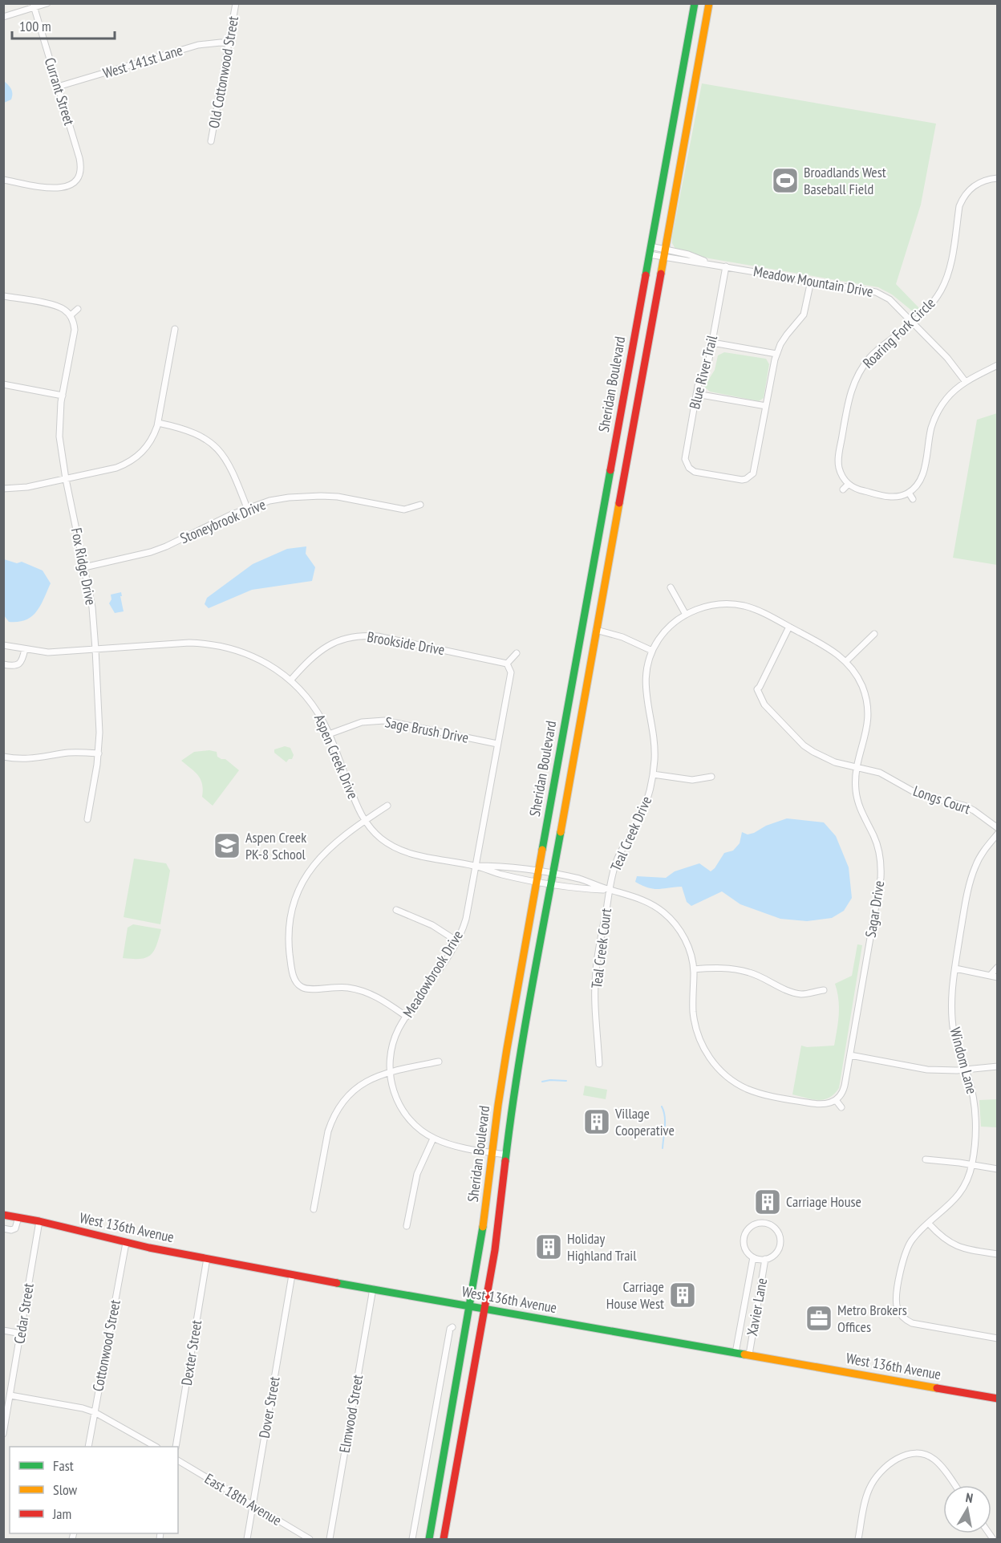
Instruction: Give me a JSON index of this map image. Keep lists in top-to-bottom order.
{
  "streets": {
    "main road": ["Sheridan Boulevard", "West 136th Avenue"],
    "street": [
      "West 141st Lane",
      "Old Cottonwood Street",
      "Currant Street",
      "Meadow Mountain Drive",
      "Roaring Fork Circle",
      "Blue River Trail",
      "Stoneybrook Drive",
      "Fox Ridge Drive",
      "Brookside Drive",
      "Sage Brush Drive",
      "Aspen Creek Drive",
      "Longs Court",
      "Teal Creek Drive",
      "Sagar Drive",
      "Teal Creek Court",
      "Meadowbrook Drive",
      "Windom Lane",
      "Xavier Lane",
      "Cedar Street",
      "Cottonwood Street",
      "Dexter Street",
      "Dover Street",
      "Elmwood Street",
      "East 18th Avenue"
    ]
  },
  "crossings": [
    ["West 141st Lane", "Old Cottonwood Street"],
    ["West 141st Lane", "Currant Street"],
    ["Meadow Mountain Drive", "Roaring Fork Circle"],
    ["Meadow Mountain Drive", "Blue River Trail"],
    ["Meadow Mountain Drive", "Sheridan Boulevard"],
    ["Sheridan Boulevard", "Aspen Creek Drive"],
    ["Sheridan Boulevard", "Meadowbrook Drive"],
    ["Sheridan Boulevard", "West 136th Avenue"],
    ["Stoneybrook Drive", "Fox Ridge Drive"],
    ["Fox Ridge Drive", "Aspen Creek Drive"],
    ["Brookside Drive", "Aspen Creek Drive"],
    ["Brookside Drive", "Meadowbrook Drive"],
    ["Sage Brush Drive", "Aspen Creek Drive"],
    ["Sage Brush Drive", "Meadowbrook Drive"],
    ["Aspen Creek Drive", "Teal Creek Drive"],
    ["Aspen Creek Drive", "Teal Creek Court"],
    ["Aspen Creek Drive", "Meadowbrook Drive"],
    ["Longs Court", "Sagar Drive"],
    ["Teal Creek Drive", "Teal Creek Court"],
    ["West 136th Avenue", "Xavier Lane"],
    ["West 136th Avenue", "Cedar Street"],
    ["West 136th Avenue", "Cottonwood Street"],
    ["West 136th Avenue", "Dexter Street"],
    ["West 136th Avenue", "Dover Street"],
    ["West 136th Avenue", "Elmwood Street"],
    ["Dover Street", "East 18th Avenue"]
  ],
  "places": {
    "sports": ["Broadlands West Baseball Field"],
    "school or university": ["Aspen Creek PK-8 School"],
    "building": [
      "Village Cooperative",
      "Carriage House",
      "Holiday Highland Trail",
      "Carriage House West"
    ],
    "office": ["Metro Brokers Offices"]
  },
  "legend": ["Fast", "Slow", "Jam"],
  "scale_bar": "100 m",
  "north": "top"
}
